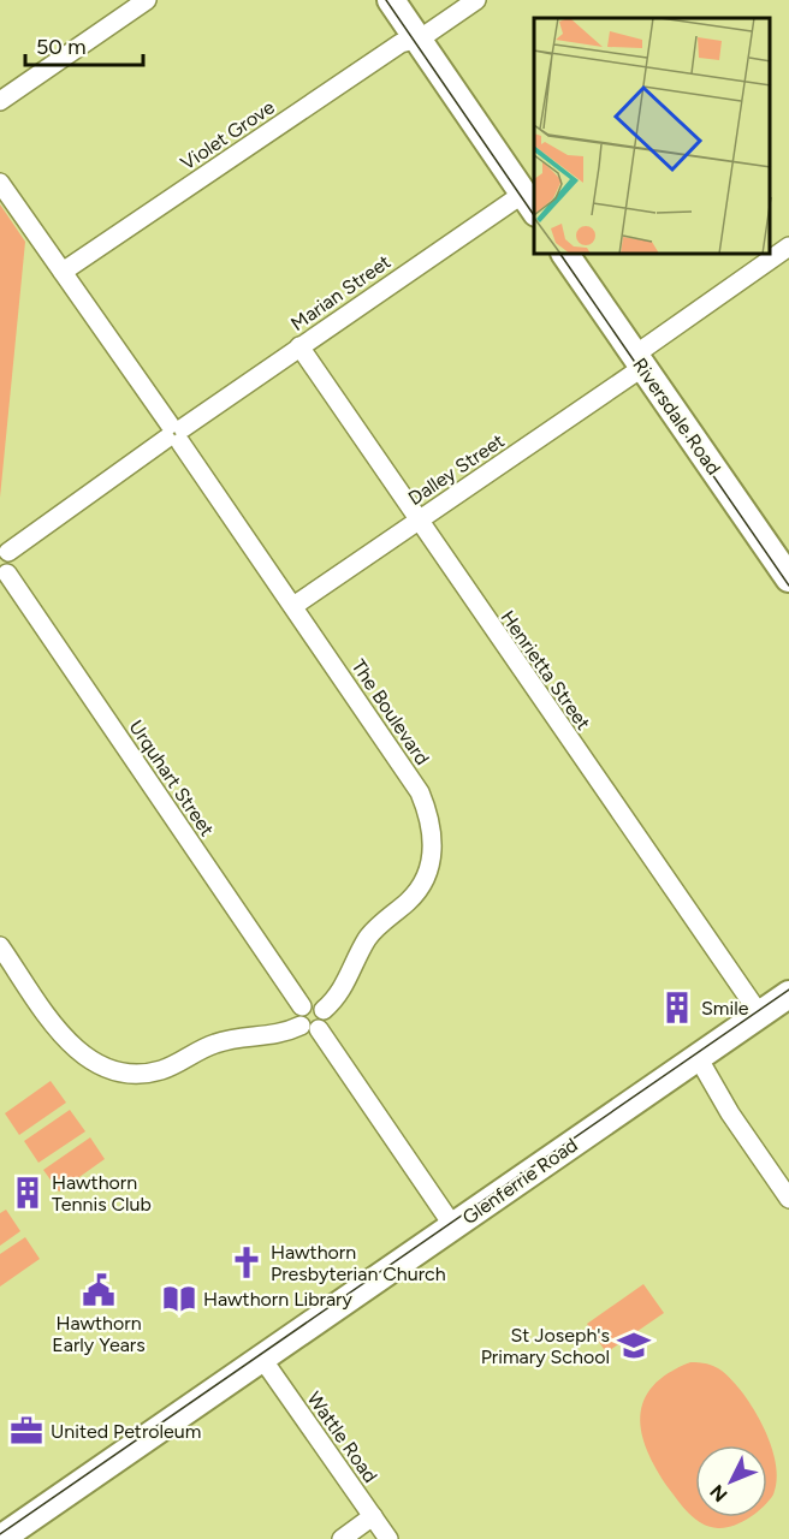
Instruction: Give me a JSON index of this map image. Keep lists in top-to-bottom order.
{
  "streets": {
    "main road": ["Riversdale Road", "Glenferrie Road"],
    "street": [
      "Violet Grove",
      "Marian Street",
      "Dalley Street",
      "Henrietta Street",
      "The Boulevard",
      "Urquhart Street",
      "Wattle Road"
    ]
  },
  "crossings": [
    ["Violet Grove", "The Boulevard"],
    ["Marian Street", "Henrietta Street"],
    ["Marian Street", "The Boulevard"],
    ["Riversdale Road", "Dalley Street"],
    ["Dalley Street", "Henrietta Street"],
    ["Dalley Street", "The Boulevard"],
    ["Henrietta Street", "Glenferrie Road"],
    ["The Boulevard", "Urquhart Street"],
    ["Glenferrie Road", "Wattle Road"]
  ],
  "places": {
    "building": ["Smile", "Hawthorn Tennis Club"],
    "church": ["Hawthorn Presbyterian Church"],
    "public building": ["Hawthorn Early Years"],
    "library": ["Hawthorn Library"],
    "school or university": ["St Joseph's Primary School"],
    "office": ["United Petroleum"]
  },
  "scale_bar": "50 m",
  "north": "bottom left"
}
